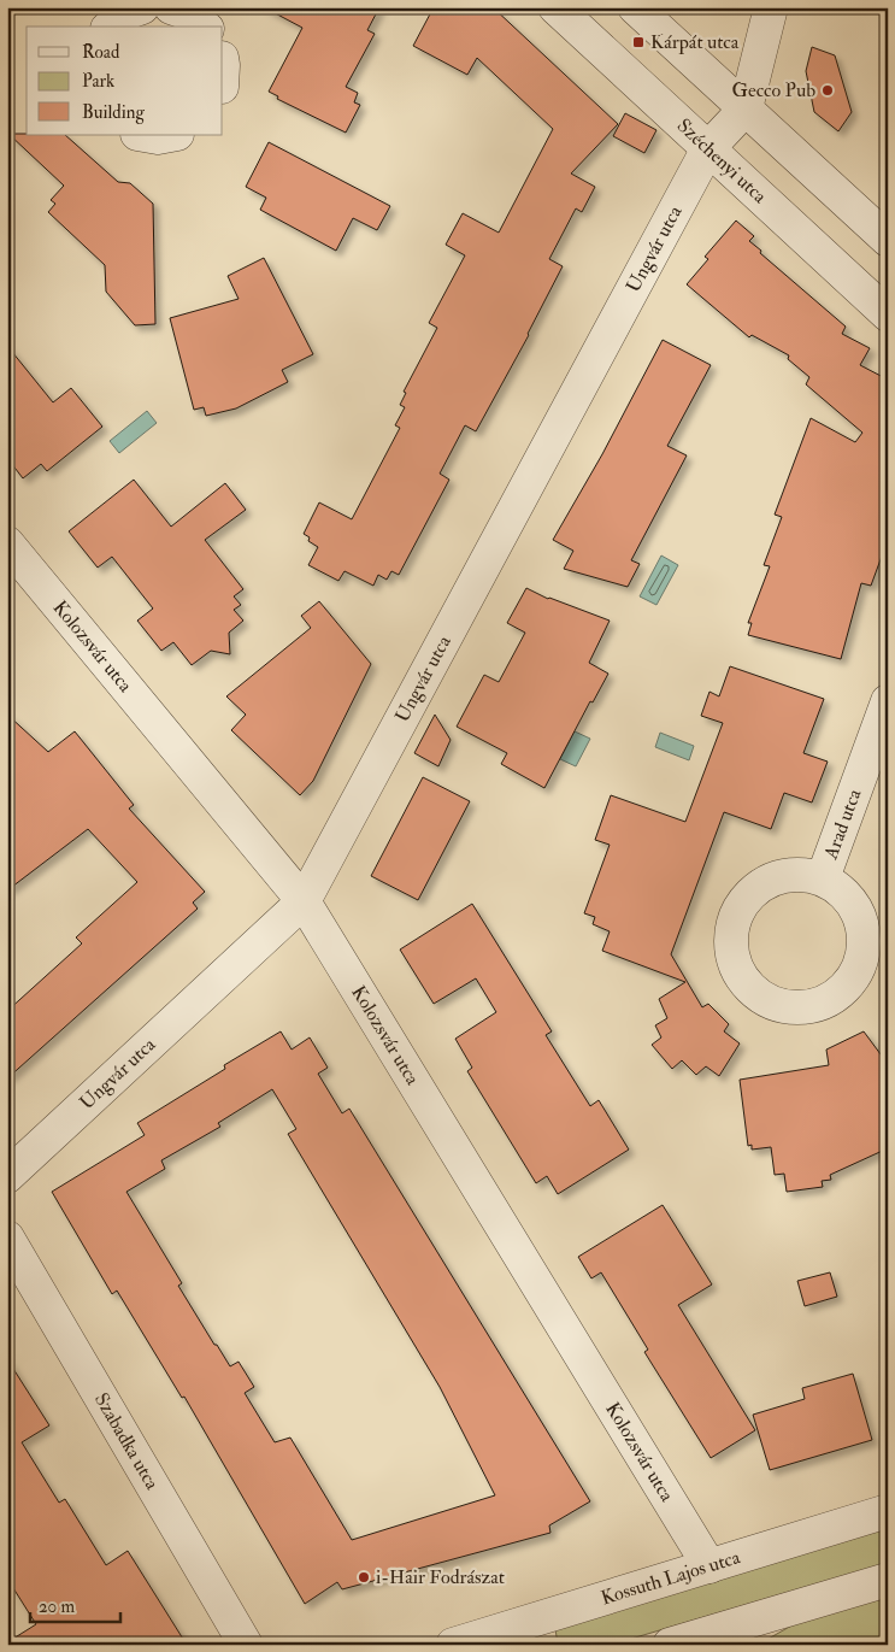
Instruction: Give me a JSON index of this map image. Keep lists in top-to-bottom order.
{
  "streets": {
    "street": [
      "Széchenyi utca",
      "Ungvár utca",
      "Kolozsvár utca",
      "Arad utca",
      "Szabadka utca",
      "Kossuth Lajos utca"
    ]
  },
  "crossings": [
    ["Széchenyi utca", "Ungvár utca"],
    ["Ungvár utca", "Kolozsvár utca"],
    ["Kolozsvár utca", "Kossuth Lajos utca"]
  ],
  "places": {
    "transit": ["Kárpát utca"],
    "other": ["Gecco Pub", "i-Hair Fodrászat"]
  },
  "legend": ["Road", "Park", "Building"],
  "scale_bar": "20 m"
}
